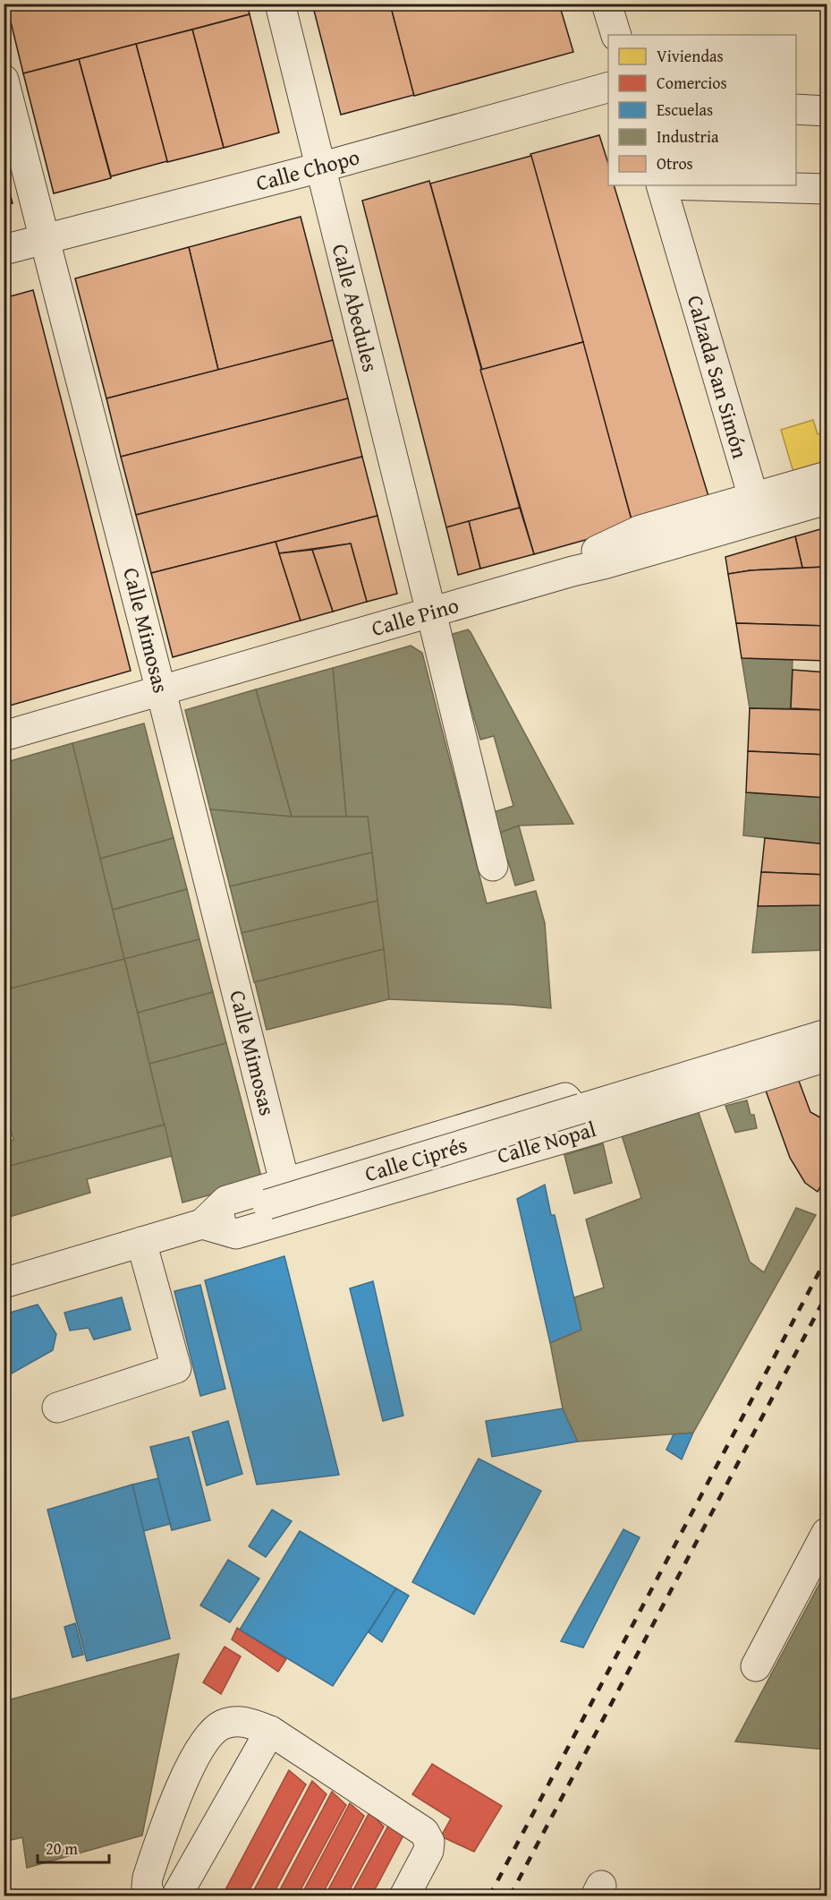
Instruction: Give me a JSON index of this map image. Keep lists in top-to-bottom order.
{
  "streets": {
    "street": [
      "Calle Chopo",
      "Calle Abedules",
      "Calzada San Simón",
      "Calle Pino",
      "Calle Mimosas",
      "Calle Nopal",
      "Calle Ciprés"
    ]
  },
  "crossings": [
    ["Calle Chopo", "Calle Abedules"],
    ["Calle Chopo", "Calle Mimosas"],
    ["Calle Abedules", "Calle Pino"],
    ["Calle Pino", "Calle Mimosas"],
    ["Calle Mimosas", "Calle Ciprés"],
    ["Calle Nopal", "Calle Ciprés"]
  ],
  "legend": [
    "Viviendas",
    "Comercios",
    "Escuelas",
    "Industria",
    "Otros"
  ],
  "scale_bar": "20 m"
}
